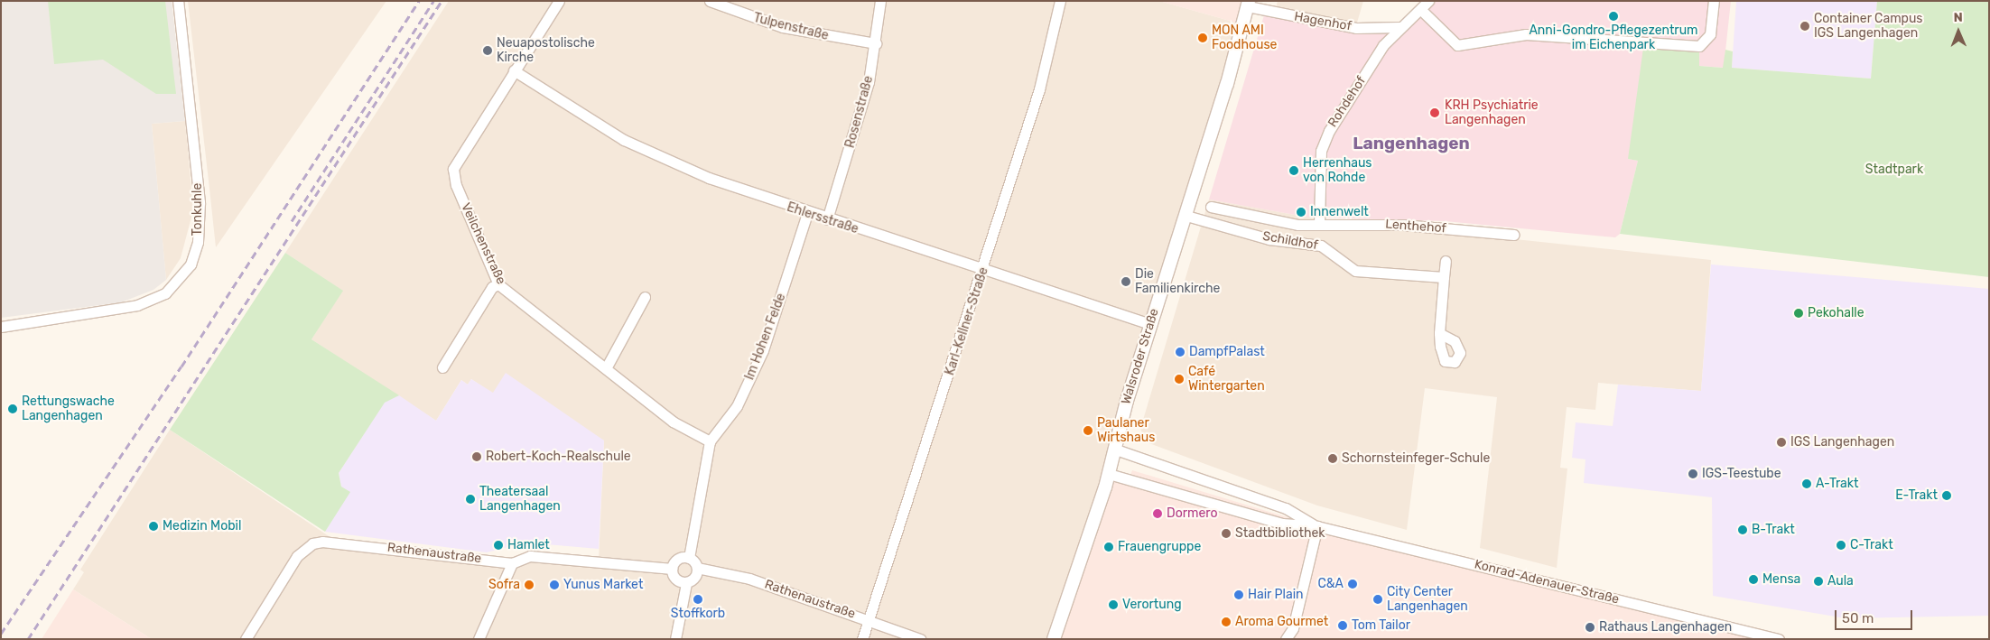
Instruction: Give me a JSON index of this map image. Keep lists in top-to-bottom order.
{
  "streets": {
    "street": [
      "Hagenhof",
      "Tulpenstraße",
      "Rohdehof",
      "Rosenstraße",
      "Tonkuhle",
      "Ehlersstraße",
      "Lenthehof",
      "Schildhof",
      "Veilchenstraße",
      "Karl-Kellner-Straße",
      "Im Hohen Felde",
      "Walsroder Straße",
      "Rathenaustraße",
      "Konrad-Adenauer-Straße"
    ]
  },
  "crossings": [
    ["Hagenhof", "Rohdehof"],
    ["Hagenhof", "Walsroder Straße"],
    ["Tulpenstraße", "Rosenstraße"],
    ["Rohdehof", "Lenthehof"],
    ["Rosenstraße", "Ehlersstraße"],
    ["Ehlersstraße", "Veilchenstraße"],
    ["Ehlersstraße", "Karl-Kellner-Straße"],
    ["Ehlersstraße", "Im Hohen Felde"],
    ["Ehlersstraße", "Walsroder Straße"],
    ["Schildhof", "Walsroder Straße"],
    ["Veilchenstraße", "Im Hohen Felde"],
    ["Karl-Kellner-Straße", "Rathenaustraße"],
    ["Im Hohen Felde", "Rathenaustraße"],
    ["Walsroder Straße", "Konrad-Adenauer-Straße"]
  ],
  "districts": ["Langenhagen"],
  "parks": ["Stadtpark"],
  "places": [
    "Anni-Gondro-Pflegezentrum im Eichenpark",
    "Container Campus IGS Langenhagen",
    "MON AMI Foodhouse",
    "Neuapostolische Kirche",
    "KRH Psychiatrie Langenhagen",
    "Herrenhaus von Rohde",
    "Innenwelt",
    "Die Familienkirche",
    "Pekohalle",
    "DampfPalast",
    "Café Wintergarten",
    "Rettungswache Langenhagen",
    "Paulaner Wirtshaus",
    "IGS Langenhagen",
    "Robert-Koch-Realschule",
    "Schornsteinfeger-Schule",
    "IGS-Teestube",
    "A-Trakt",
    "E-Trakt",
    "Theatersaal Langenhagen",
    "Dormero",
    "Medizin Mobil",
    "B-Trakt",
    "Stadtbibliothek",
    "Hamlet",
    "C-Trakt",
    "Frauengruppe",
    "Mensa",
    "Aula",
    "C&A",
    "Sofra",
    "Yunus Market",
    "Hair Plain",
    "Stoffkorb",
    "City Center Langenhagen",
    "Verortung",
    "Aroma Gourmet",
    "Tom Tailor",
    "Rathaus Langenhagen"
  ],
  "scale_bar": "50 m",
  "north": "top"
}
